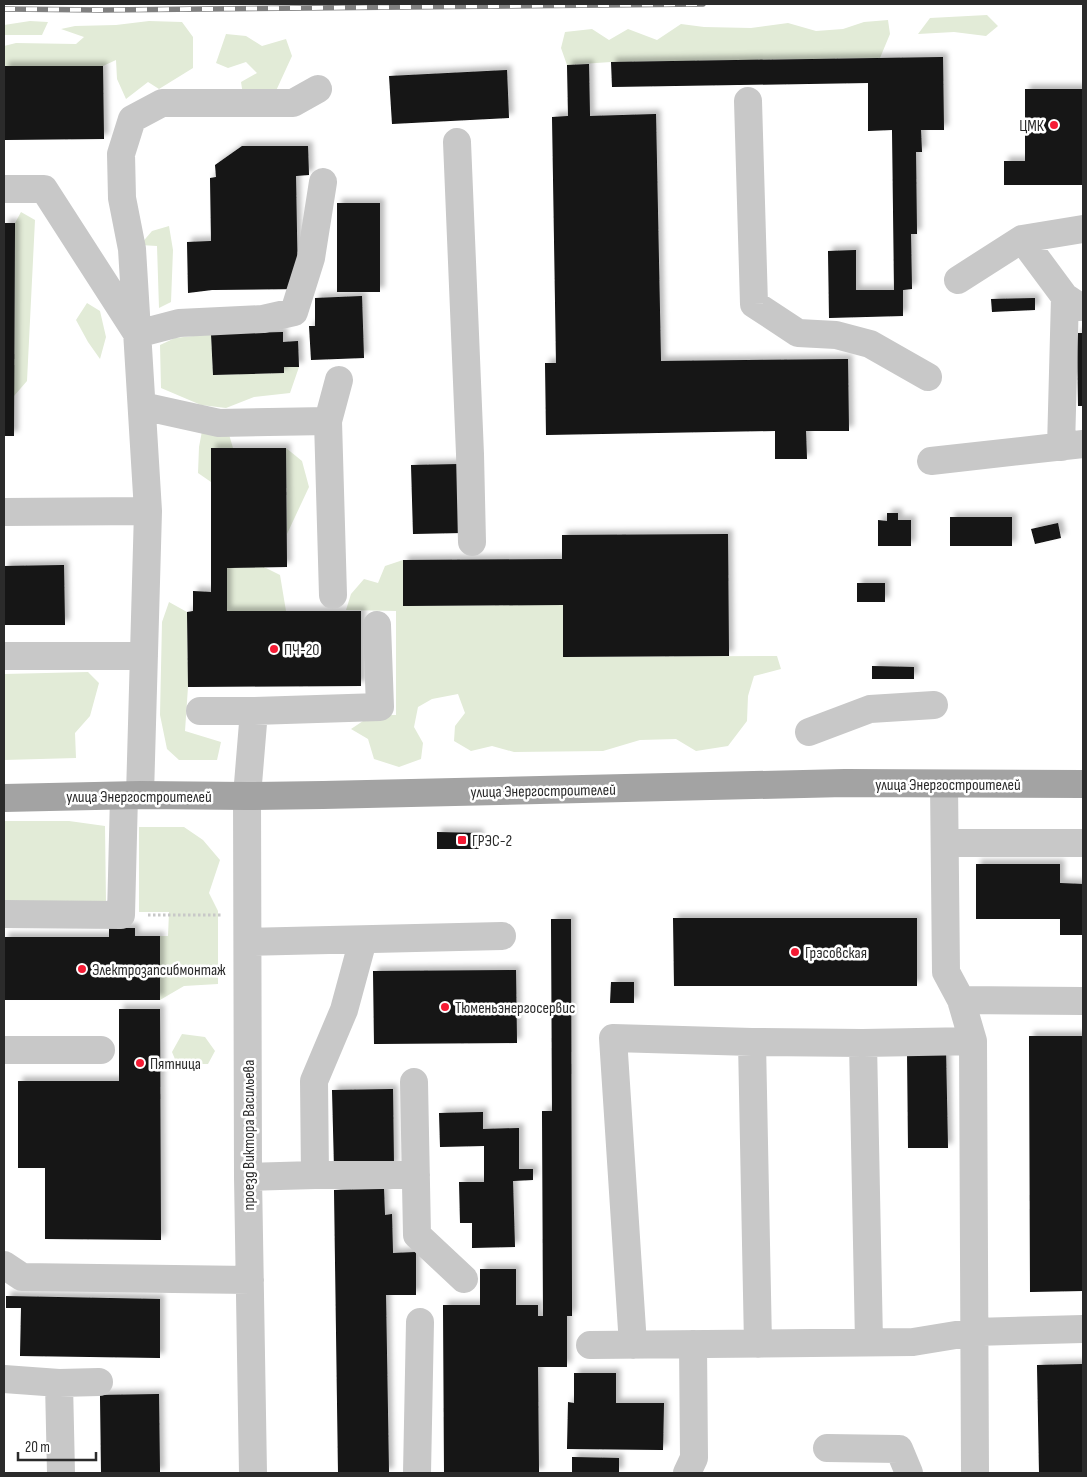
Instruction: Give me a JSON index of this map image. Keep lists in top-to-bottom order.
{
  "streets": {
    "main road": ["улица Энергостроителей"],
    "street": ["проезд Виктора Васильева"]
  },
  "crossings": [
    ["улица Энергостроителей", "проезд Виктора Васильева"]
  ],
  "places": {
    "other": [
      "ЦМК",
      "ПЧ-20",
      "Грэсовская",
      "Электрозапсибмонтаж",
      "Тюменьэнергосервис",
      "Пятница"
    ],
    "transit": ["ГРЭС-2"]
  },
  "scale_bar": "20 m"
}
